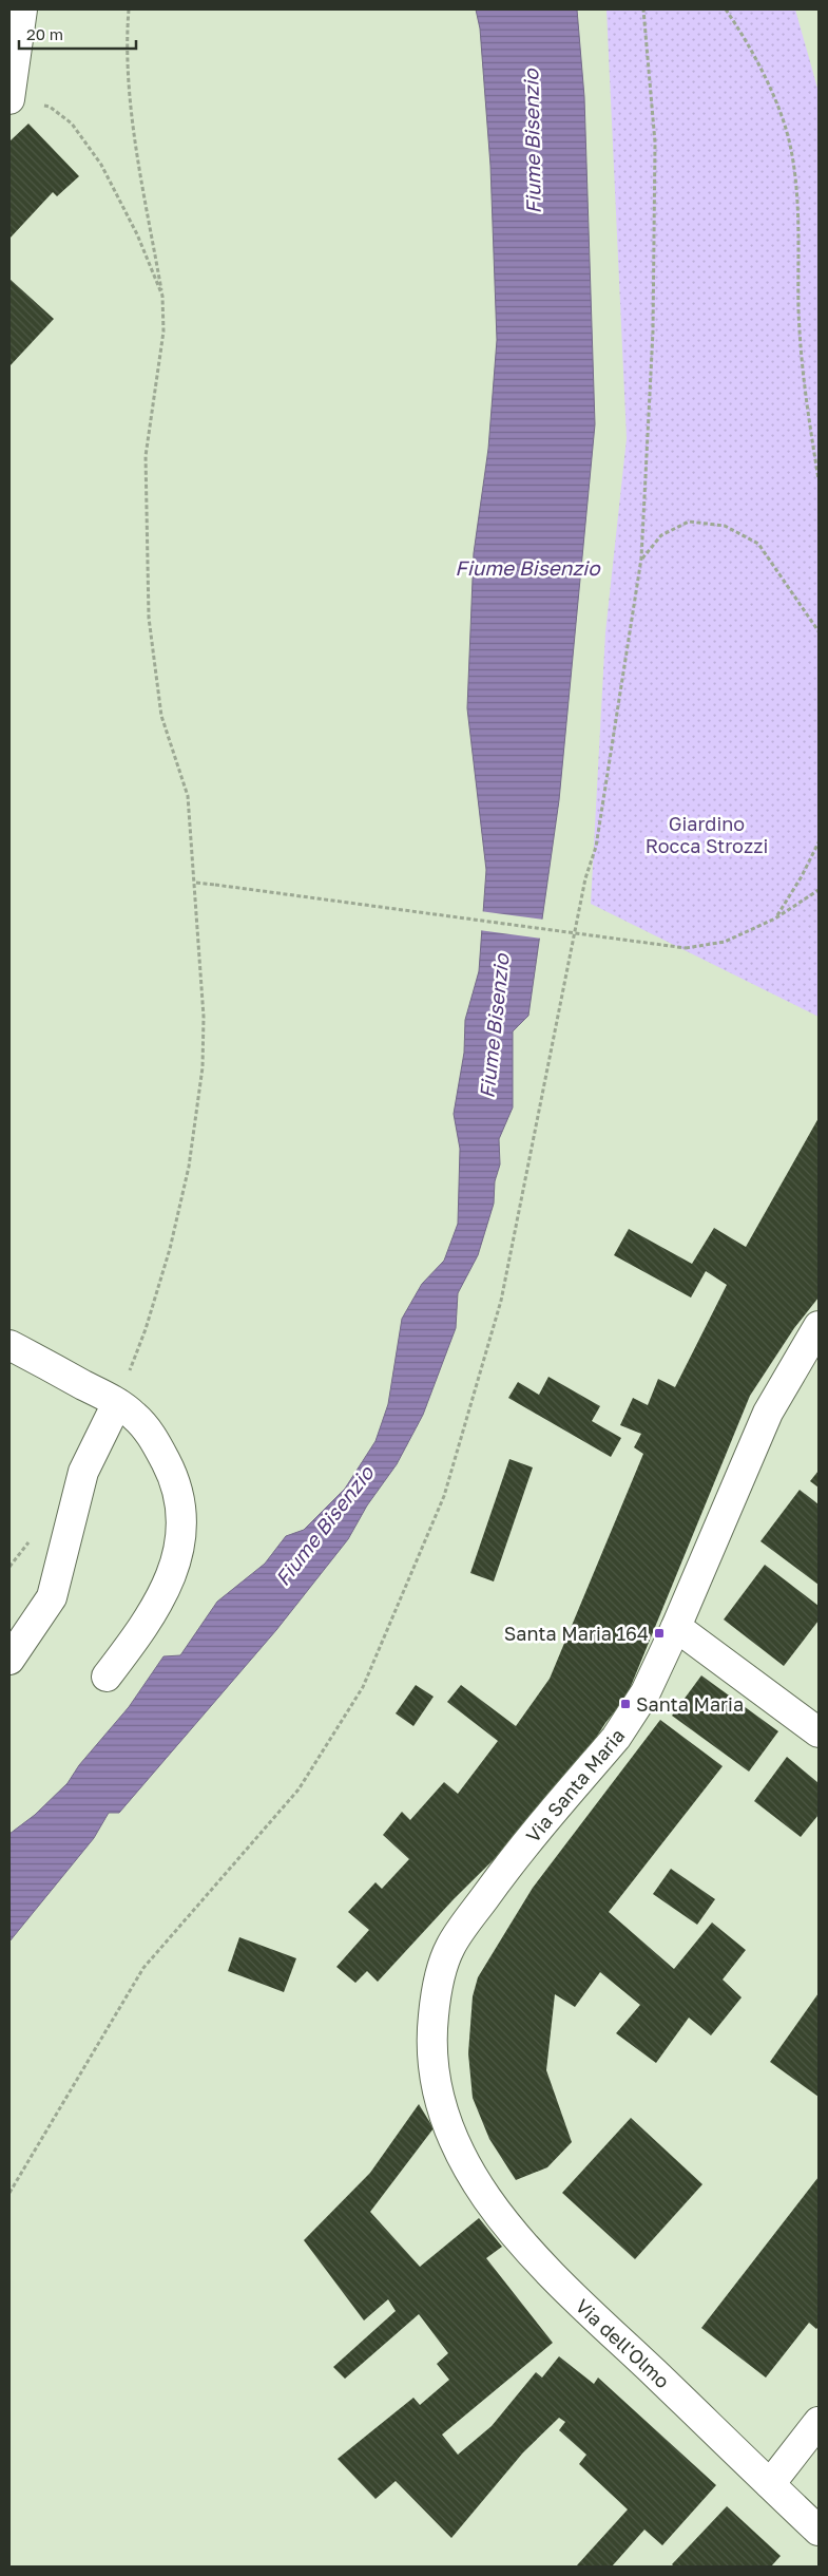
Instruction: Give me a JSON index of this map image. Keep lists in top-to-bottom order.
{
  "streets": {
    "street": ["Via Santa Maria", "Via dell'Olmo"]
  },
  "crossings": [
    ["Via Santa Maria", "Via dell'Olmo"]
  ],
  "water": ["Fiume Bisenzio"],
  "parks": ["Giardino Rocca Strozzi"],
  "places": {
    "transit": ["Santa Maria 164", "Santa Maria"]
  },
  "scale_bar": "20 m"
}
